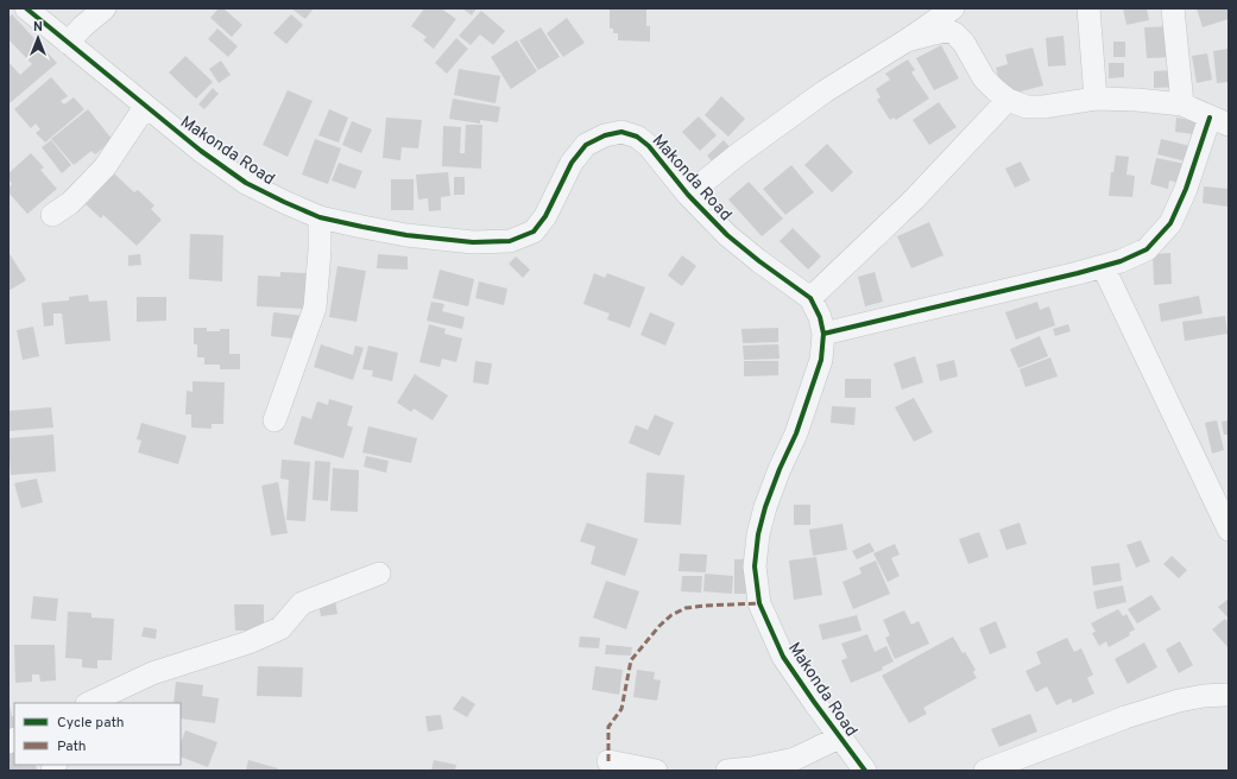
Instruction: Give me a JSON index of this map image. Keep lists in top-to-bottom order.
{
  "streets": {
    "street": ["Makonda Road"]
  },
  "legend": ["Cycle path", "Path"],
  "north": "top"
}
